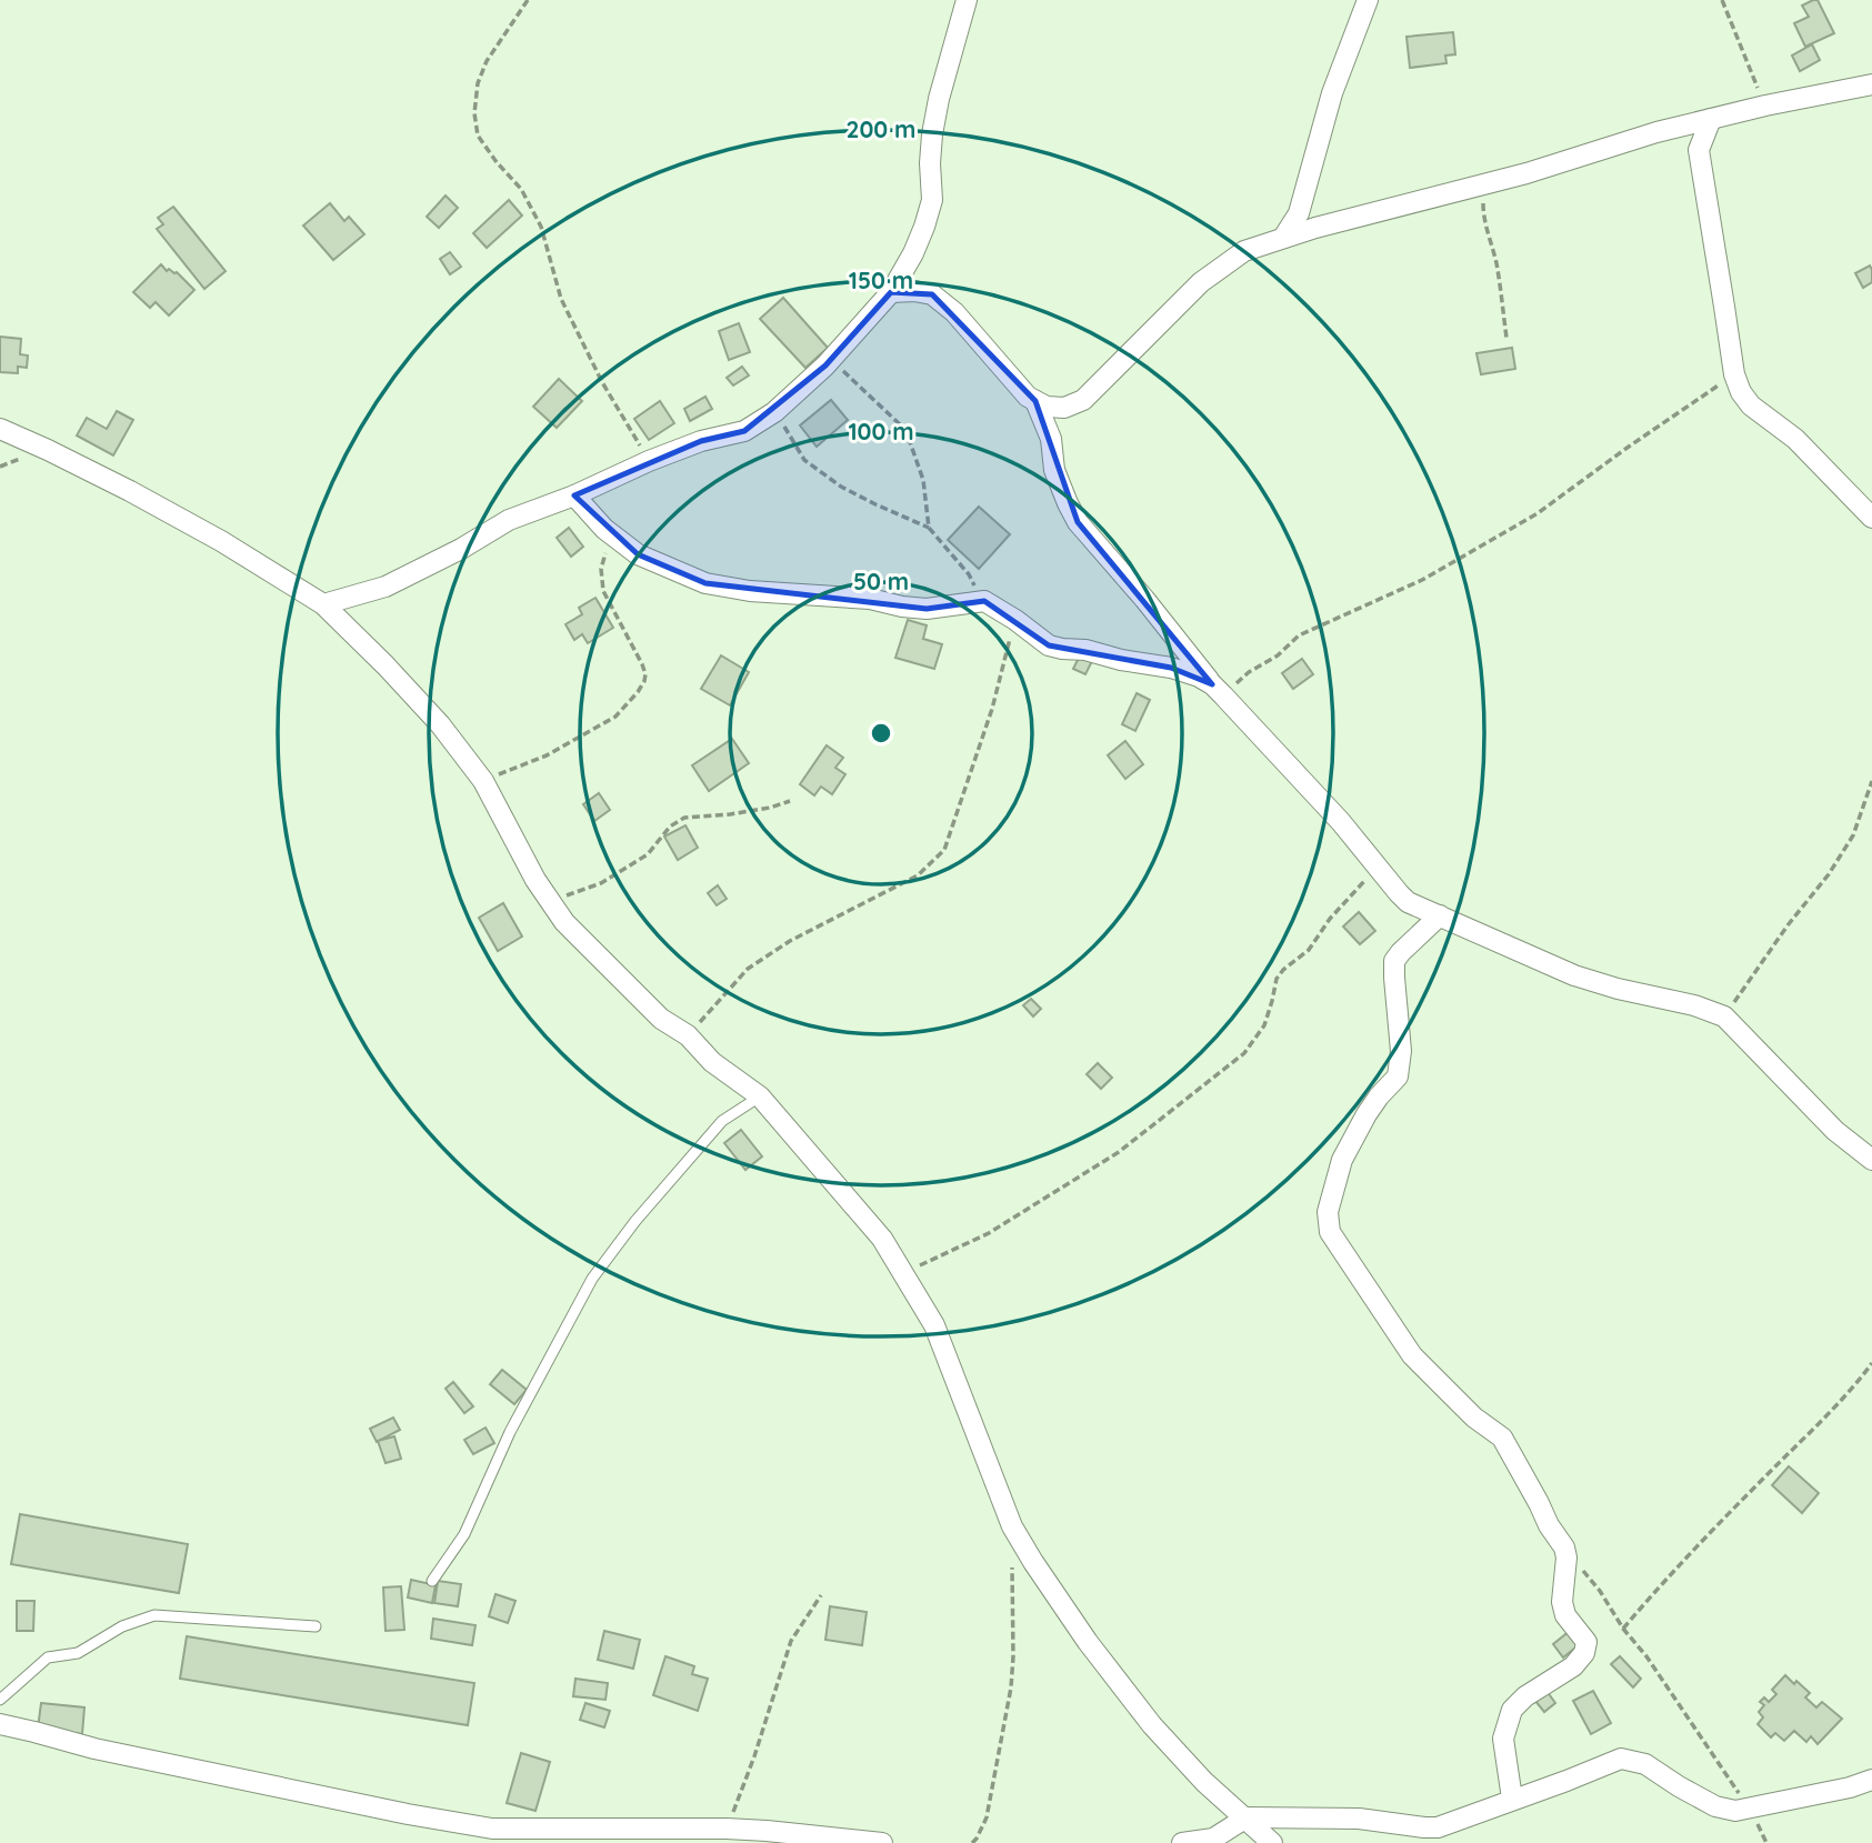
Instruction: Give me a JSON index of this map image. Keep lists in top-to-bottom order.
{
  "rings": [
    "200 m",
    "150 m",
    "100 m",
    "50 m"
  ]
}
